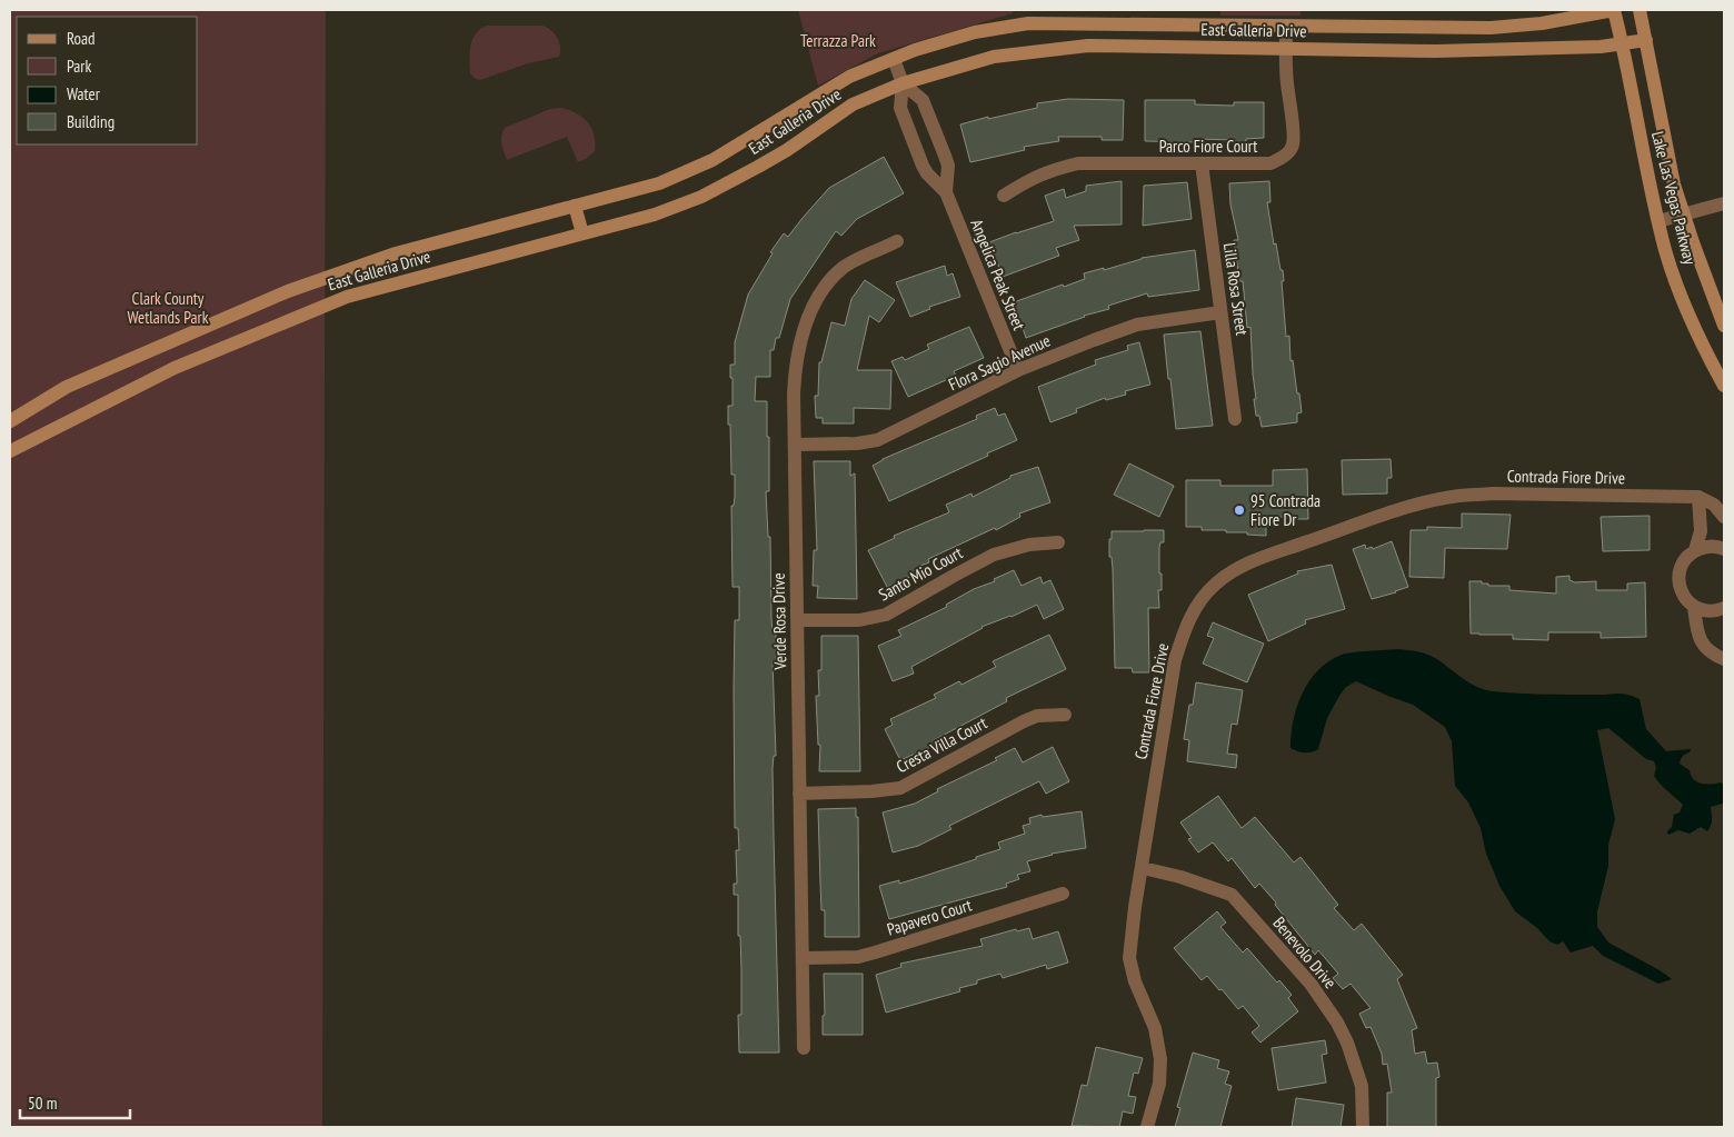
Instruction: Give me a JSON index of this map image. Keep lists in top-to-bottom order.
{
  "streets": {
    "main road": ["East Galleria Drive", "Lake Las Vegas Parkway"],
    "street": [
      "Parco Fiore Court",
      "Angelica Peak Street",
      "Lilla Rosa Street",
      "Flora Sagio Avenue",
      "Contrada Fiore Drive",
      "Santo Mio Court",
      "Verde Rosa Drive",
      "Cresta Villa Court",
      "Papavero Court",
      "Benevolo Drive"
    ]
  },
  "crossings": [
    ["East Galleria Drive", "Parco Fiore Court"],
    ["East Galleria Drive", "Lake Las Vegas Parkway"],
    ["East Galleria Drive", "Angelica Peak Street"],
    ["Parco Fiore Court", "Lilla Rosa Street"],
    ["Angelica Peak Street", "Flora Sagio Avenue"],
    ["Lilla Rosa Street", "Flora Sagio Avenue"],
    ["Flora Sagio Avenue", "Verde Rosa Drive"],
    ["Contrada Fiore Drive", "Benevolo Drive"],
    ["Santo Mio Court", "Verde Rosa Drive"],
    ["Verde Rosa Drive", "Cresta Villa Court"],
    ["Verde Rosa Drive", "Papavero Court"]
  ],
  "parks": ["Terrazza Park", "Clark County Wetlands Park"],
  "places": ["95 Contrada Fiore Dr"],
  "legend": [
    "Road",
    "Park",
    "Water",
    "Building"
  ],
  "scale_bar": "50 m"
}
